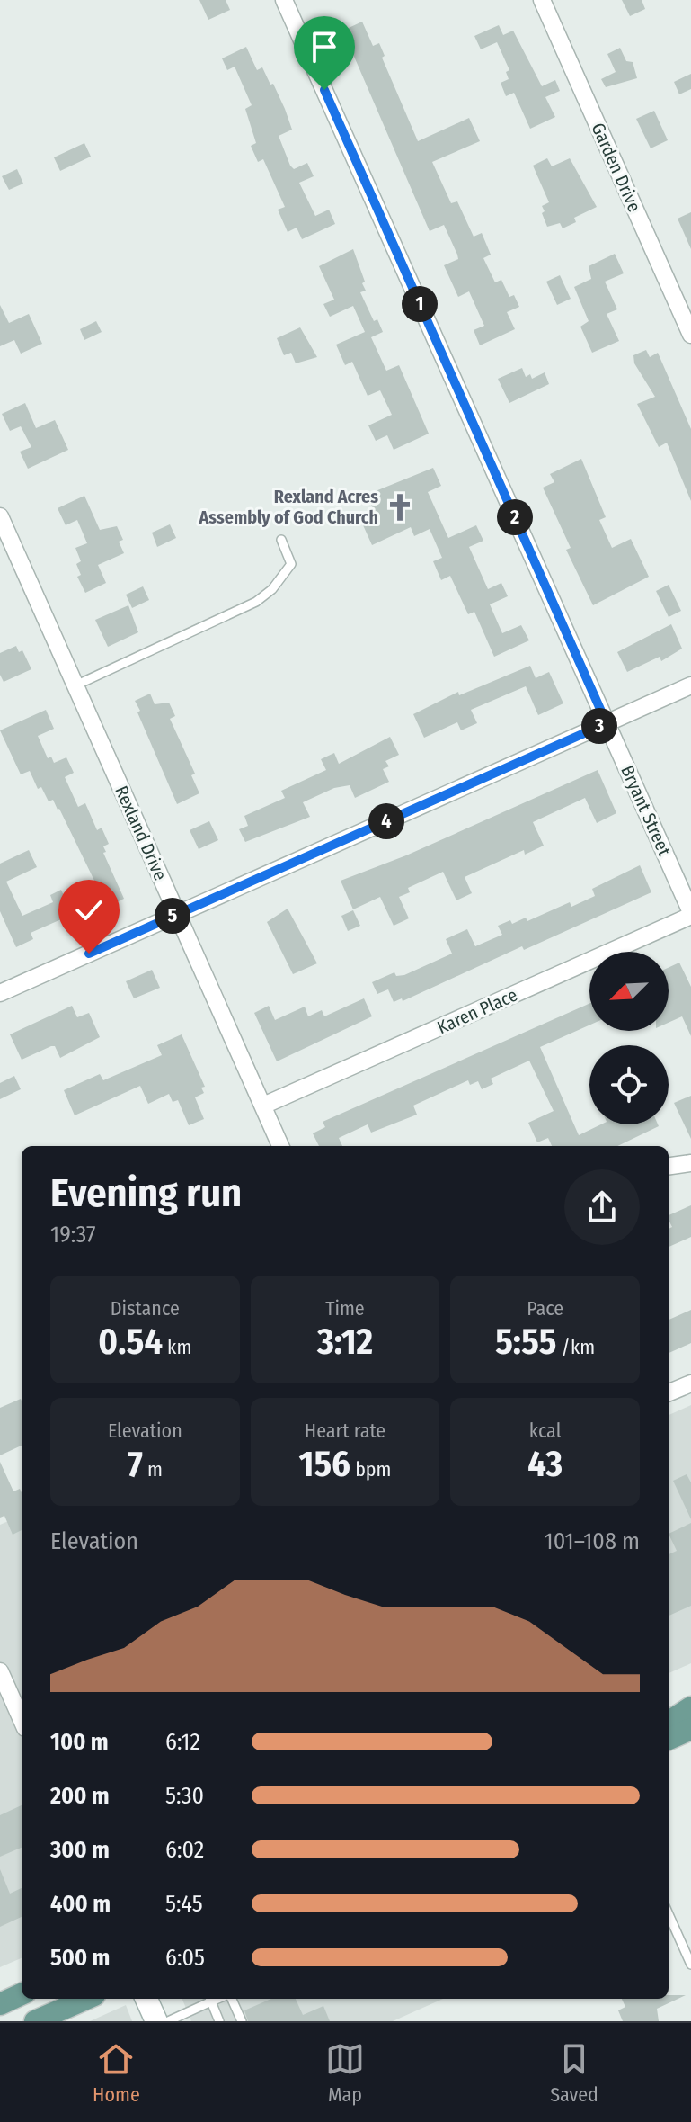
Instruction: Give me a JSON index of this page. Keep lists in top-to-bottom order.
{
  "streets": {
    "street": [
      "Garden Drive",
      "Bryant Street",
      "Rexland Drive",
      "Karen Place"
    ]
  },
  "crossings": [
    ["Bryant Street", "Karen Place"],
    ["Rexland Drive", "Karen Place"]
  ],
  "places": {
    "church": ["Rexland Acres Assembly of God Church"]
  },
  "north": "bottom left",
  "page": {
    "pins": [
      "1",
      "2",
      "3",
      "4",
      "5"
    ],
    "heading": ["Evening run", "19:37"],
    "stats": [
      ["Distance", "0.54 km"],
      ["Time", "3:12"],
      ["Pace", "5:55 /km"],
      ["Elevation", "7 m"],
      ["Heart rate", "156 bpm"],
      ["kcal", "43"]
    ],
    "chart": ["Elevation", "101–108 m"],
    "list": [
      {
        "name": "100 m",
        "note": "6:12"
      },
      {
        "name": "200 m",
        "note": "5:30"
      },
      {
        "name": "300 m",
        "note": "6:02"
      },
      {
        "name": "400 m",
        "note": "5:45"
      },
      {
        "name": "500 m",
        "note": "6:05"
      }
    ],
    "tabs": ["Home", "Map", "Saved"]
  }
}
